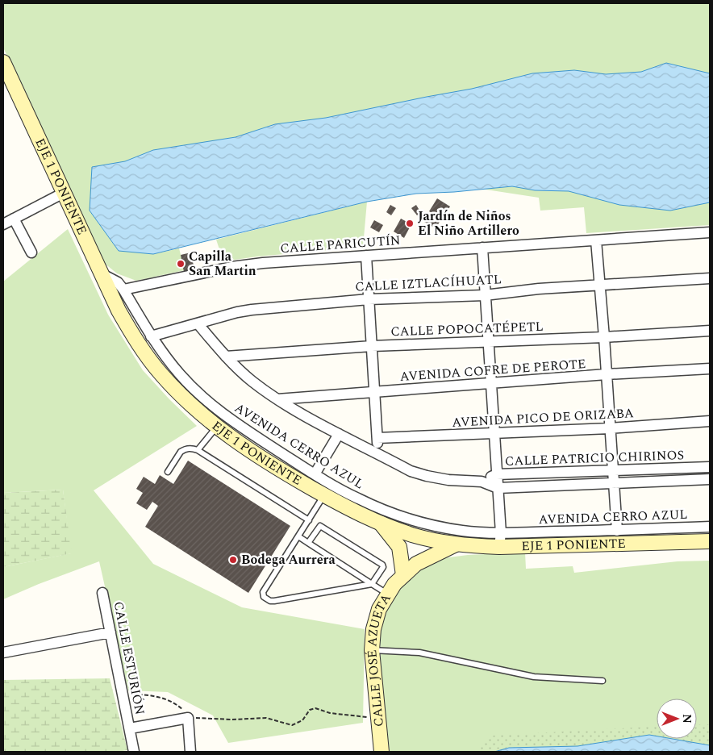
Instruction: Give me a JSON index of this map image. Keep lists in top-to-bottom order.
{
  "streets": {
    "main road": ["EJE 1 PONIENTE", "CALLE JOSÉ AZUETA"],
    "street": [
      "CALLE PARICUTÍN",
      "CALLE IZTLACÍHUATL",
      "CALLE POPOCATÉPETL",
      "AVENIDA COFRE DE PEROTE",
      "AVENIDA PICO DE ORIZABA",
      "AVENIDA CERRO AZUL",
      "CALLE PATRICIO CHIRINOS",
      "CALLE ESTURIÓN"
    ]
  },
  "crossings": [
    ["EJE 1 PONIENTE", "AVENIDA CERRO AZUL"],
    ["EJE 1 PONIENTE", "CALLE JOSÉ AZUETA"],
    ["CALLE PARICUTÍN", "AVENIDA CERRO AZUL"],
    ["CALLE IZTLACÍHUATL", "AVENIDA CERRO AZUL"],
    ["CALLE IZTLACÍHUATL", "CALLE PATRICIO CHIRINOS"],
    ["CALLE POPOCATÉPETL", "CALLE PATRICIO CHIRINOS"],
    ["AVENIDA COFRE DE PEROTE", "CALLE PATRICIO CHIRINOS"]
  ],
  "places": ["Jardín de Niños El Niño Artillero", "Capilla San Martin", "Bodega Aurrera"],
  "north": "right"
}
